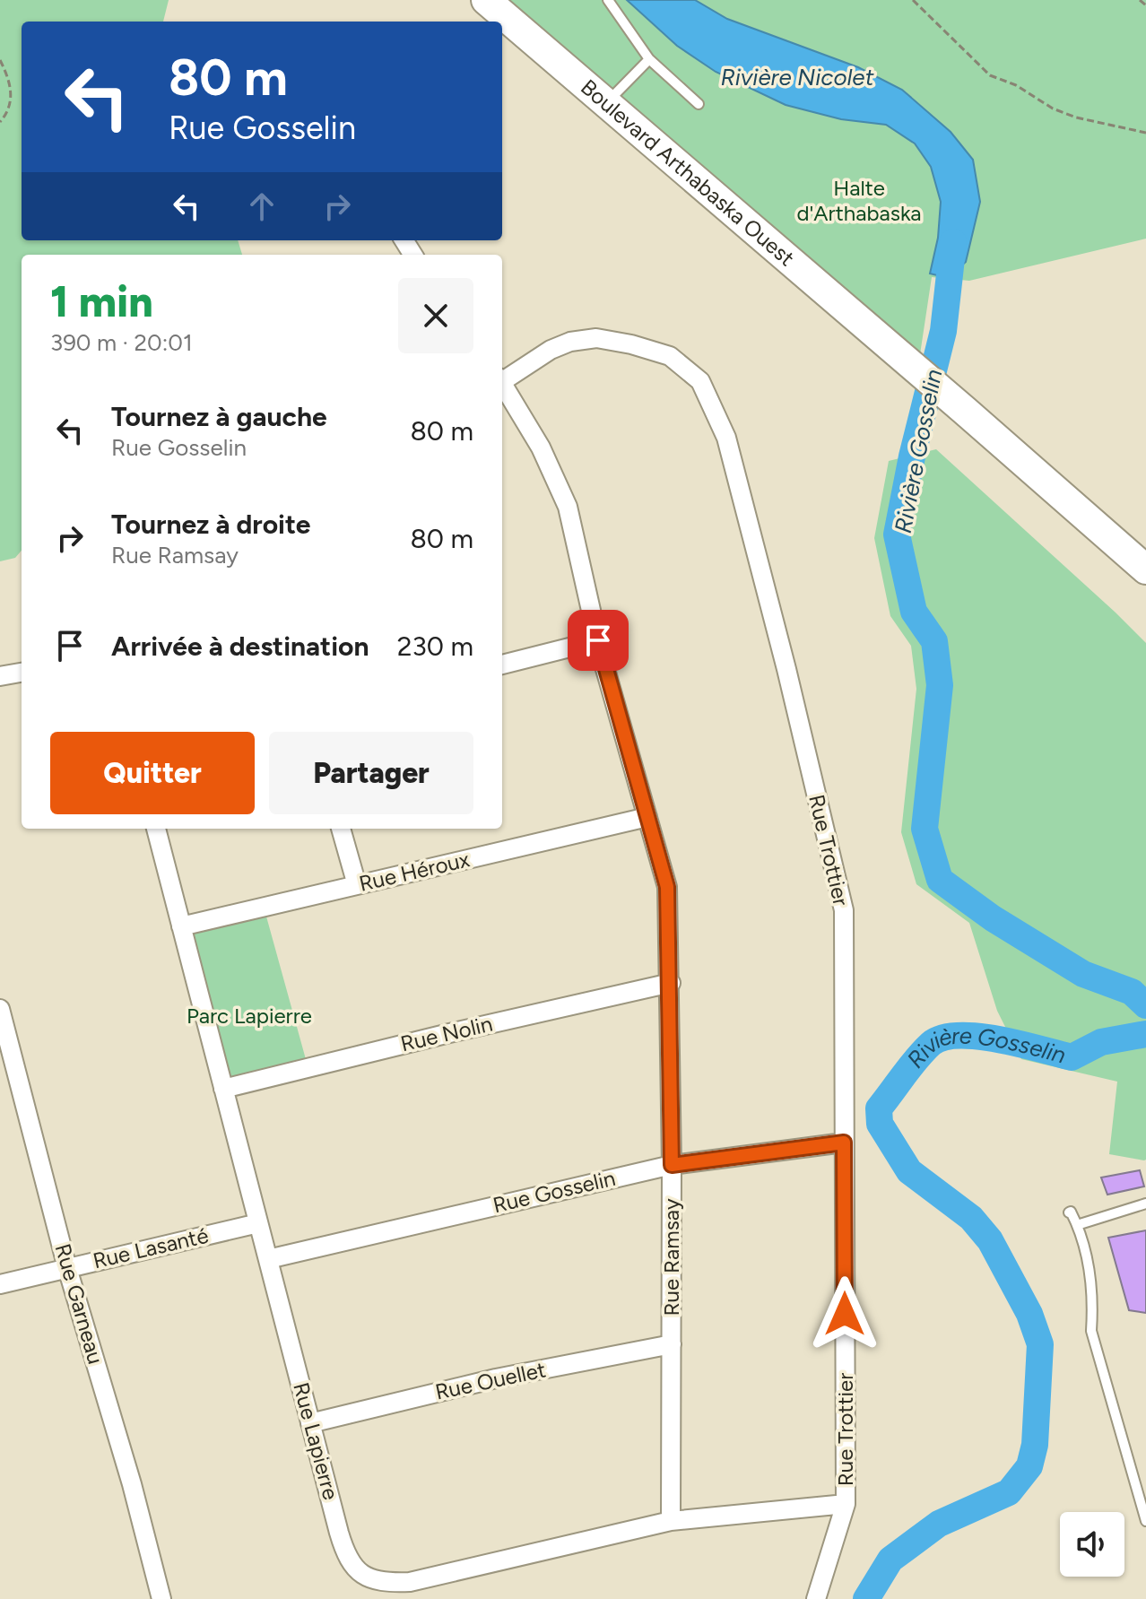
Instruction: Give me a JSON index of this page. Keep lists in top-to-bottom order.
{
  "streets": {
    "main road": ["Boulevard Arthabaska Ouest"],
    "street": [
      "Rue Trottier",
      "Rue Héroux",
      "Rue Nolin",
      "Rue Gosselin",
      "Rue Lasanté",
      "Rue Ramsay",
      "Rue Garneau",
      "Rue Ouellet",
      "Rue Lapierre"
    ]
  },
  "crossings": [
    ["Rue Trottier", "Rue Gosselin"],
    ["Rue Trottier", "Rue Lapierre"],
    ["Rue Héroux", "Rue Ramsay"],
    ["Rue Héroux", "Rue Lapierre"],
    ["Rue Nolin", "Rue Ramsay"],
    ["Rue Nolin", "Rue Lapierre"],
    ["Rue Gosselin", "Rue Ramsay"],
    ["Rue Gosselin", "Rue Lapierre"],
    ["Rue Lasanté", "Rue Garneau"],
    ["Rue Lasanté", "Rue Lapierre"],
    ["Rue Ramsay", "Rue Ouellet"],
    ["Rue Ramsay", "Rue Lapierre"],
    ["Rue Ouellet", "Rue Lapierre"]
  ],
  "water": ["Rivière Nicolet", "Rivière Gosselin"],
  "parks": ["Halte d'Arthabaska", "Parc Lapierre"],
  "page": {
    "turn": ["80 m", "Rue Gosselin"],
    "heading": ["1 min", "390 m · 20:01"],
    "list": [
      {
        "name": "Tournez à gauche",
        "note": "Rue Gosselin",
        "value": "80 m"
      },
      {
        "name": "Tournez à droite",
        "note": "Rue Ramsay",
        "value": "80 m"
      },
      {
        "name": "Arrivée à destination",
        "value": "230 m"
      }
    ],
    "buttons": ["Quitter", "Partager"]
  }
}
